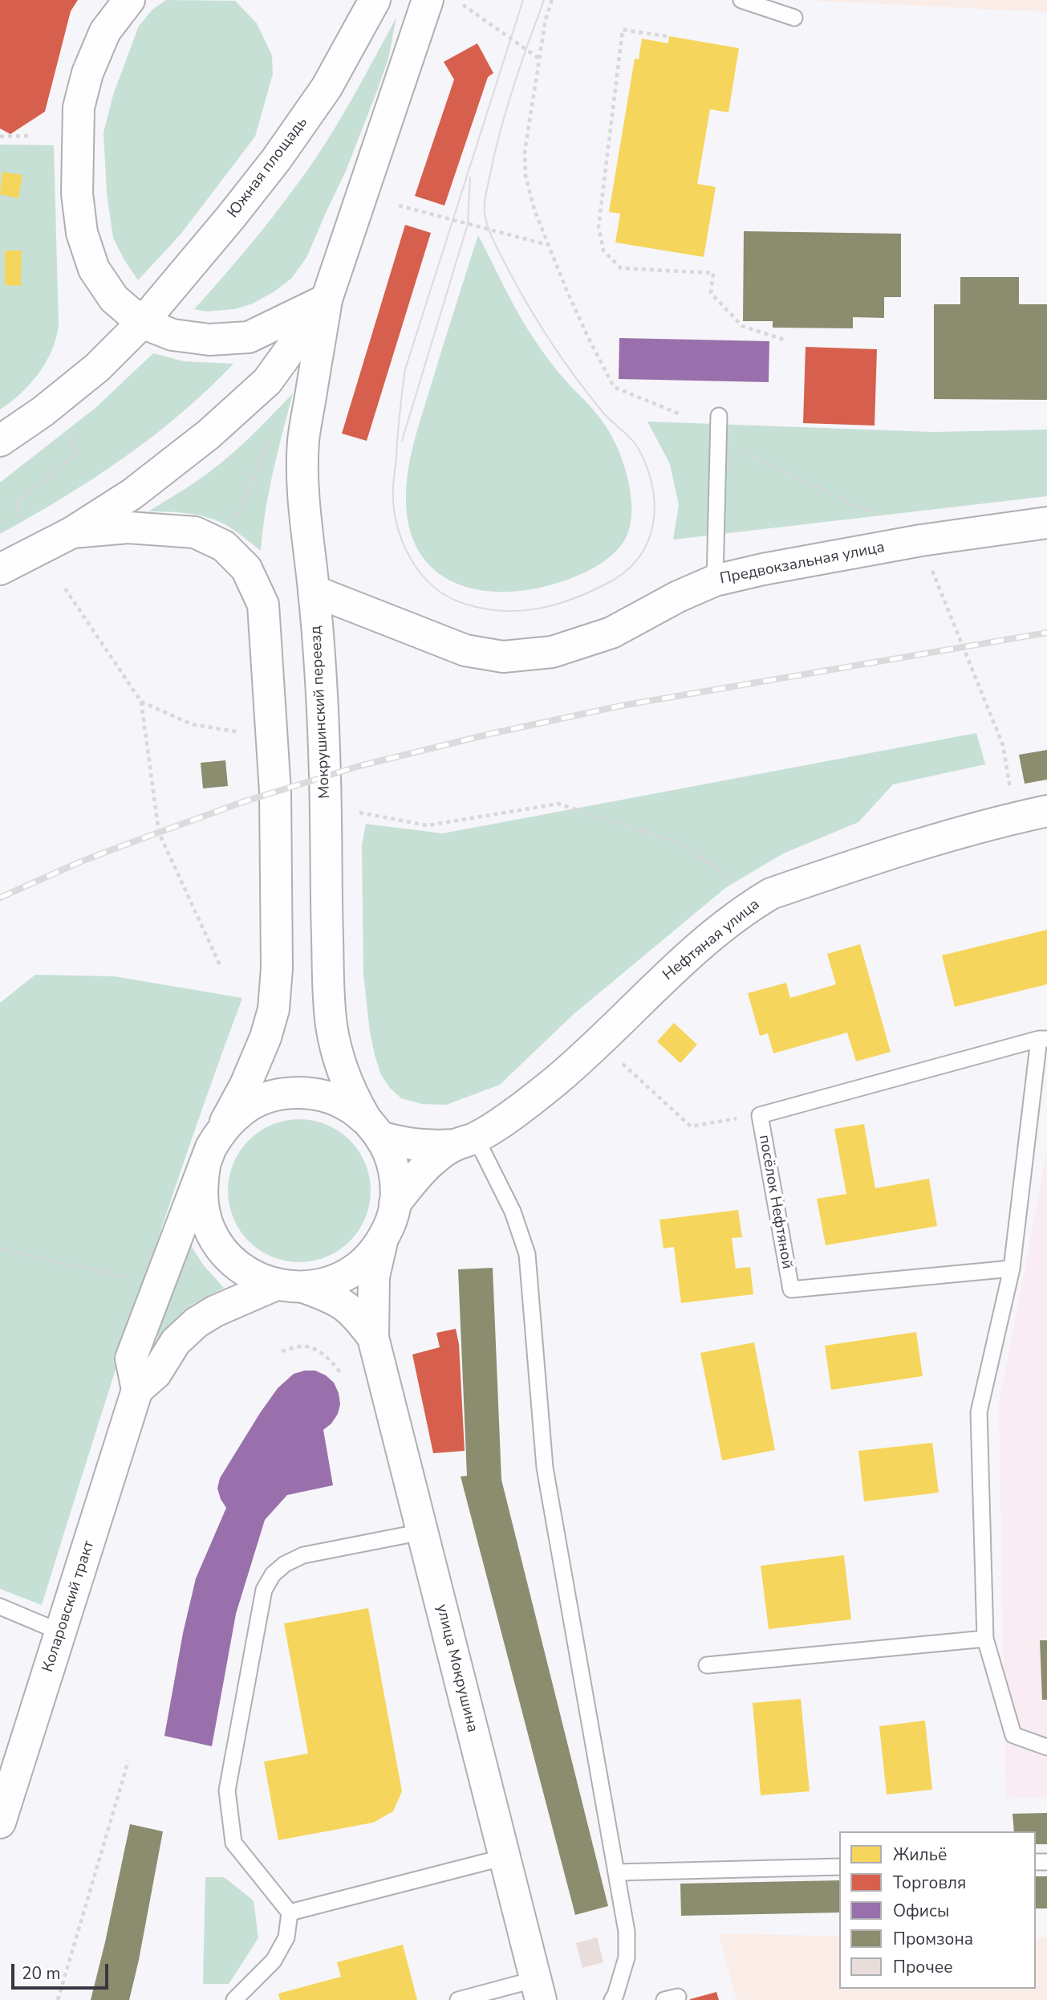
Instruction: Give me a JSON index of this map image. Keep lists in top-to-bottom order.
{
  "streets": {
    "main road": [
      "Южная площадь",
      "Предвокзальная улица",
      "Мокрушинский переезд",
      "Нефтяная улица",
      "Коларовский тракт",
      "улица Мокрушина"
    ],
    "lane": ["посёлок Нефтяной"]
  },
  "crossings": [
    ["Предвокзальная улица", "Мокрушинский переезд"],
    ["Мокрушинский переезд", "Нефтяная улица"]
  ],
  "legend": [
    "Жильё",
    "Торговля",
    "Офисы",
    "Промзона",
    "Прочее"
  ],
  "scale_bar": "20 m"
}
